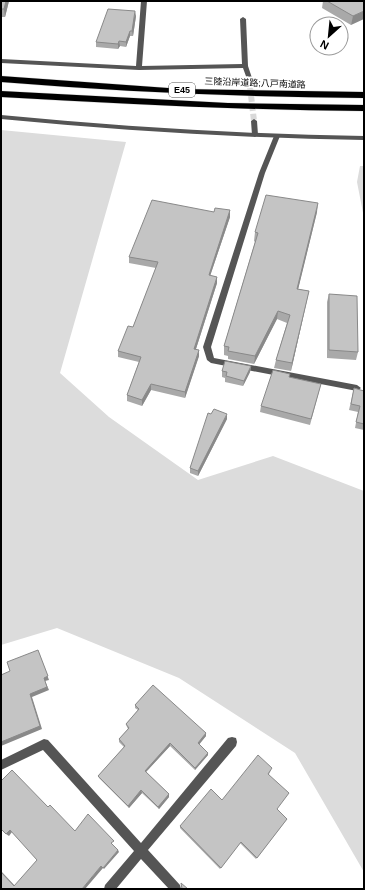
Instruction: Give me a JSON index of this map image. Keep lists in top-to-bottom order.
{
  "streets": {
    "highway": ["三陸沿岸道路;八戸南道路", "E45"]
  },
  "north": "bottom left"
}
